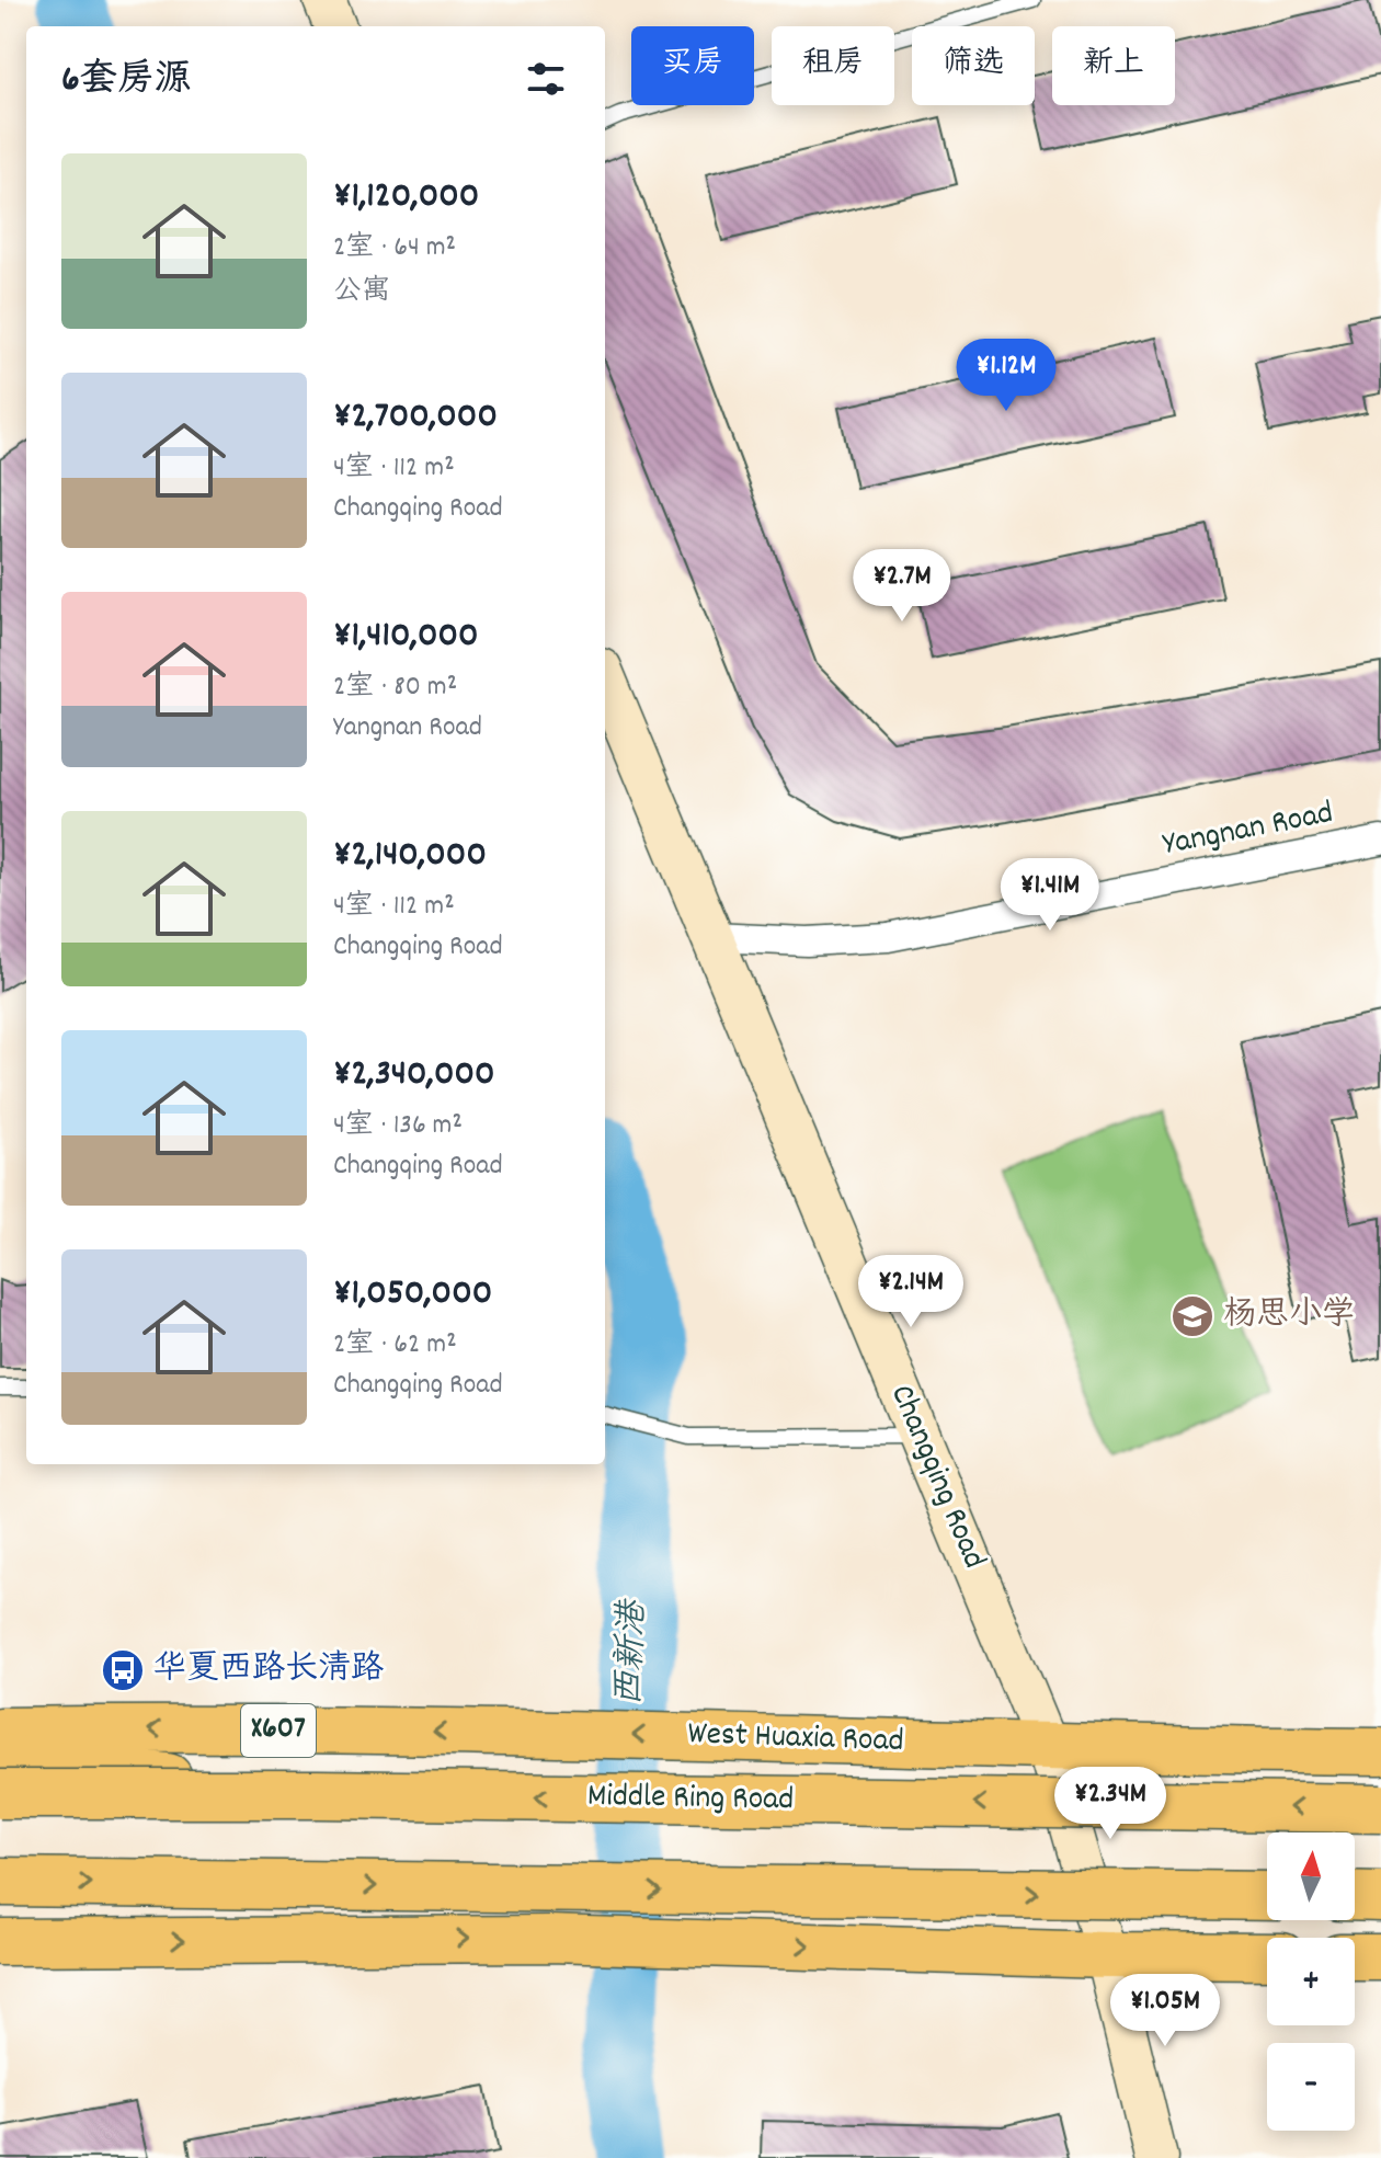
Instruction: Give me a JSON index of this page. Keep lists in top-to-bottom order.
{
  "streets": {
    "highway": ["Middle Ring Road"],
    "main road": ["Changqing Road", "X607", "West Huaxia Road"],
    "street": ["Yangnan Road"]
  },
  "crossings": [
    ["Yangnan Road", "Changqing Road"],
    ["Changqing Road", "West Huaxia Road"]
  ],
  "water": ["西新港"],
  "places": {
    "school or university": ["杨思小学"],
    "bus stop": ["华夏西路长清路"]
  },
  "north": "top",
  "page": {
    "chip": [
      "买房",
      "租房",
      "筛选",
      "新上"
    ],
    "heading": "6套房源",
    "list": [
      {
        "name": "¥1,120,000",
        "note": "2室 · 64 m² · 公寓"
      },
      {
        "name": "¥2,700,000",
        "note": "4室 · 112 m² · Changqing Road"
      },
      {
        "name": "¥1,410,000",
        "note": "2室 · 80 m² · Yangnan Road"
      },
      {
        "name": "¥2,140,000",
        "note": "4室 · 112 m² · Changqing Road"
      },
      {
        "name": "¥2,340,000",
        "note": "4室 · 136 m² · Changqing Road"
      },
      {
        "name": "¥1,050,000",
        "note": "2室 · 62 m² · Changqing Road"
      }
    ],
    "price": [
      "¥1.12M",
      "¥2.7M",
      "¥1.41M",
      "¥2.14M",
      "¥2.34M",
      "¥1.05M"
    ],
    "map_buttons": ["+", "−"]
  }
}
